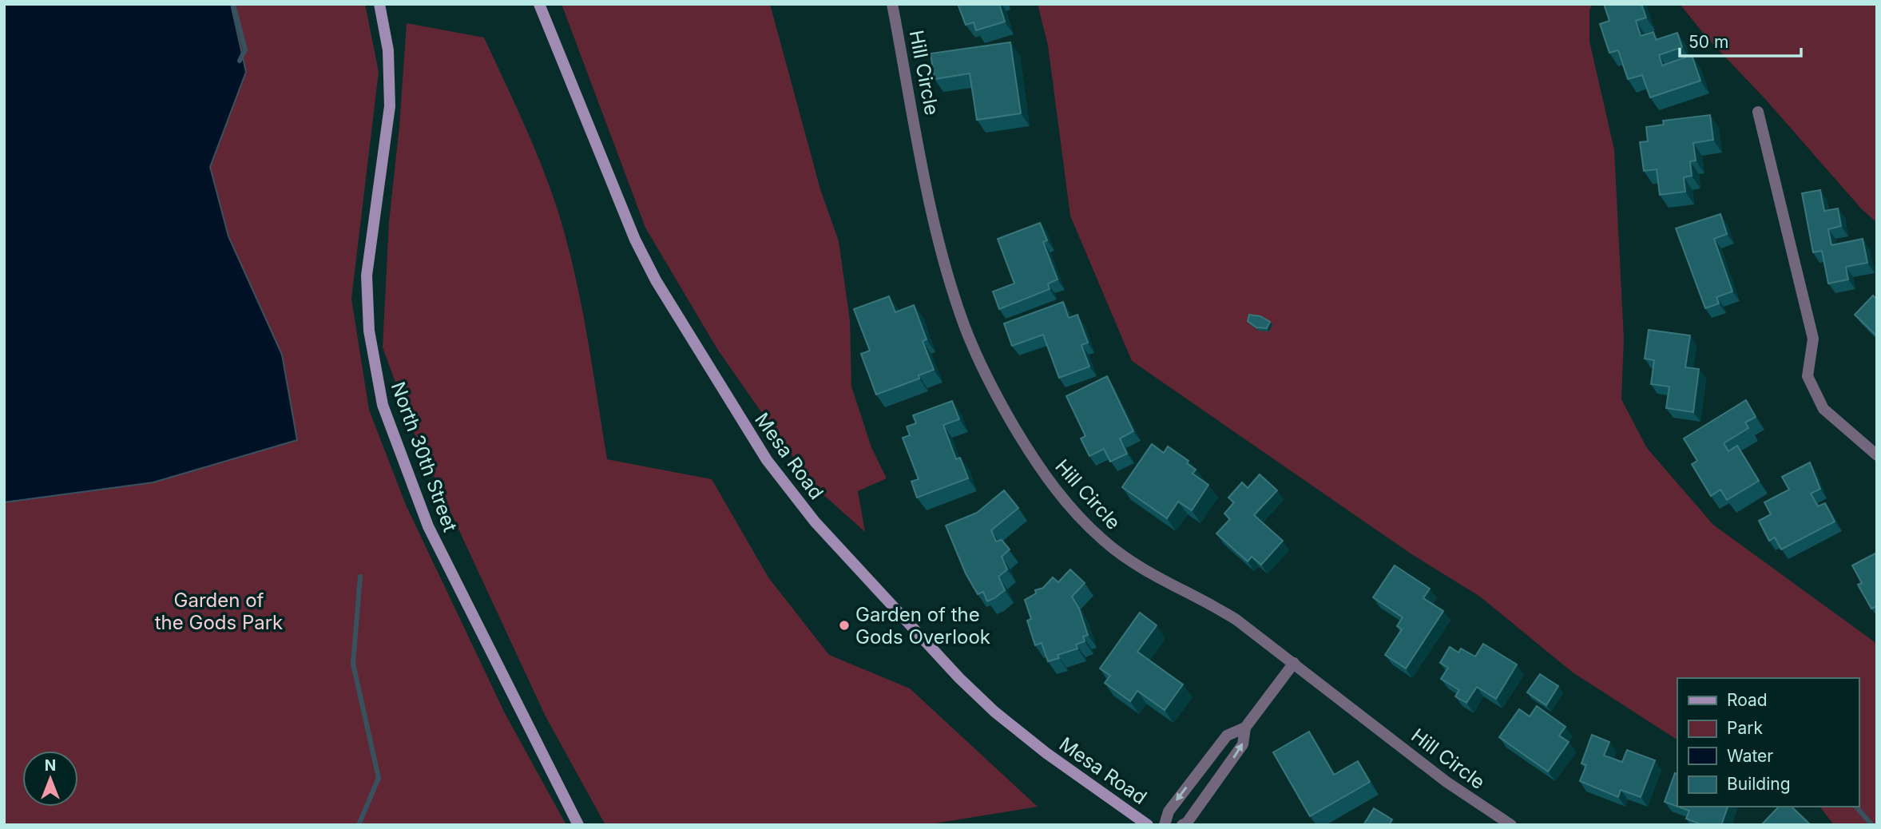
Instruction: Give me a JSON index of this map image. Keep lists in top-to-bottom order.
{
  "streets": {
    "main road": ["Mesa Road", "North 30th Street"],
    "street": ["Hill Circle"]
  },
  "parks": ["Garden of the Gods Park"],
  "places": ["Garden of the Gods Overlook"],
  "legend": [
    "Road",
    "Park",
    "Water",
    "Building"
  ],
  "scale_bar": "50 m",
  "north": "top"
}
